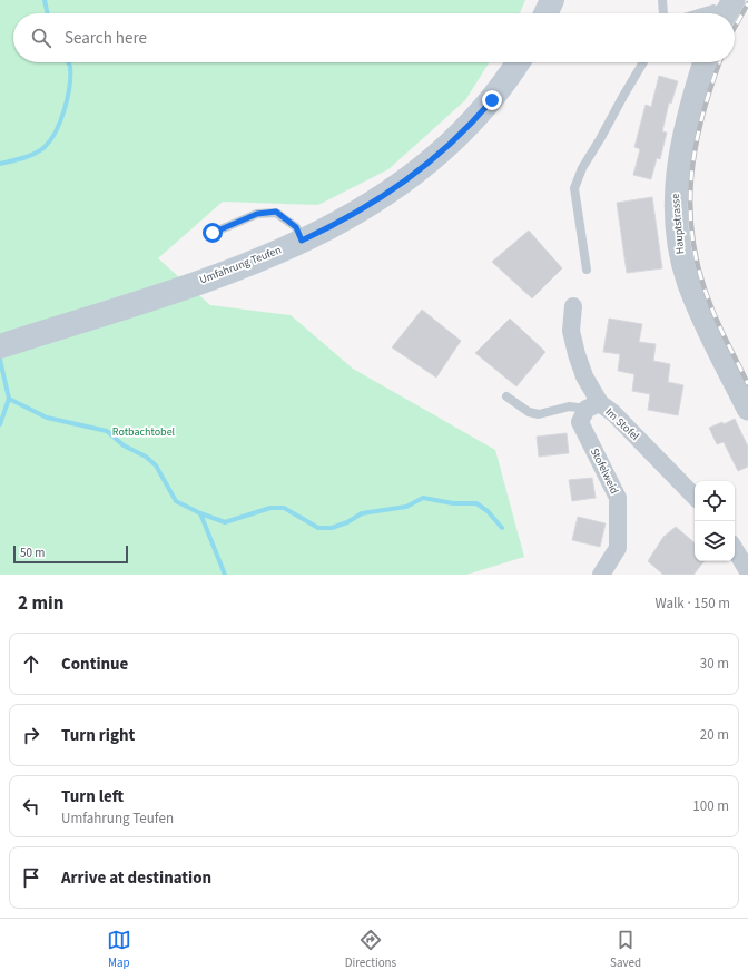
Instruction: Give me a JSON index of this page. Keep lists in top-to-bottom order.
{
  "streets": {
    "main road": ["Umfahrung Teufen"],
    "street": ["Hauptstrasse", "Im Stofel", "Stofelweid"]
  },
  "crossings": [
    ["Im Stofel", "Stofelweid"]
  ],
  "parks": ["Rotbachtobel"],
  "scale_bar": "50 m",
  "page": {
    "search": "Search here",
    "scale": "50 m",
    "heading": ["2 min", "Walk · 150 m"],
    "list": [
      ["Continue", "30 m"],
      ["Turn right", "20 m"],
      ["Turn left", "Umfahrung Teufen", "100 m"],
      "Arrive at destination"
    ],
    "nav": ["Map", "Directions", "Saved"]
  }
}
